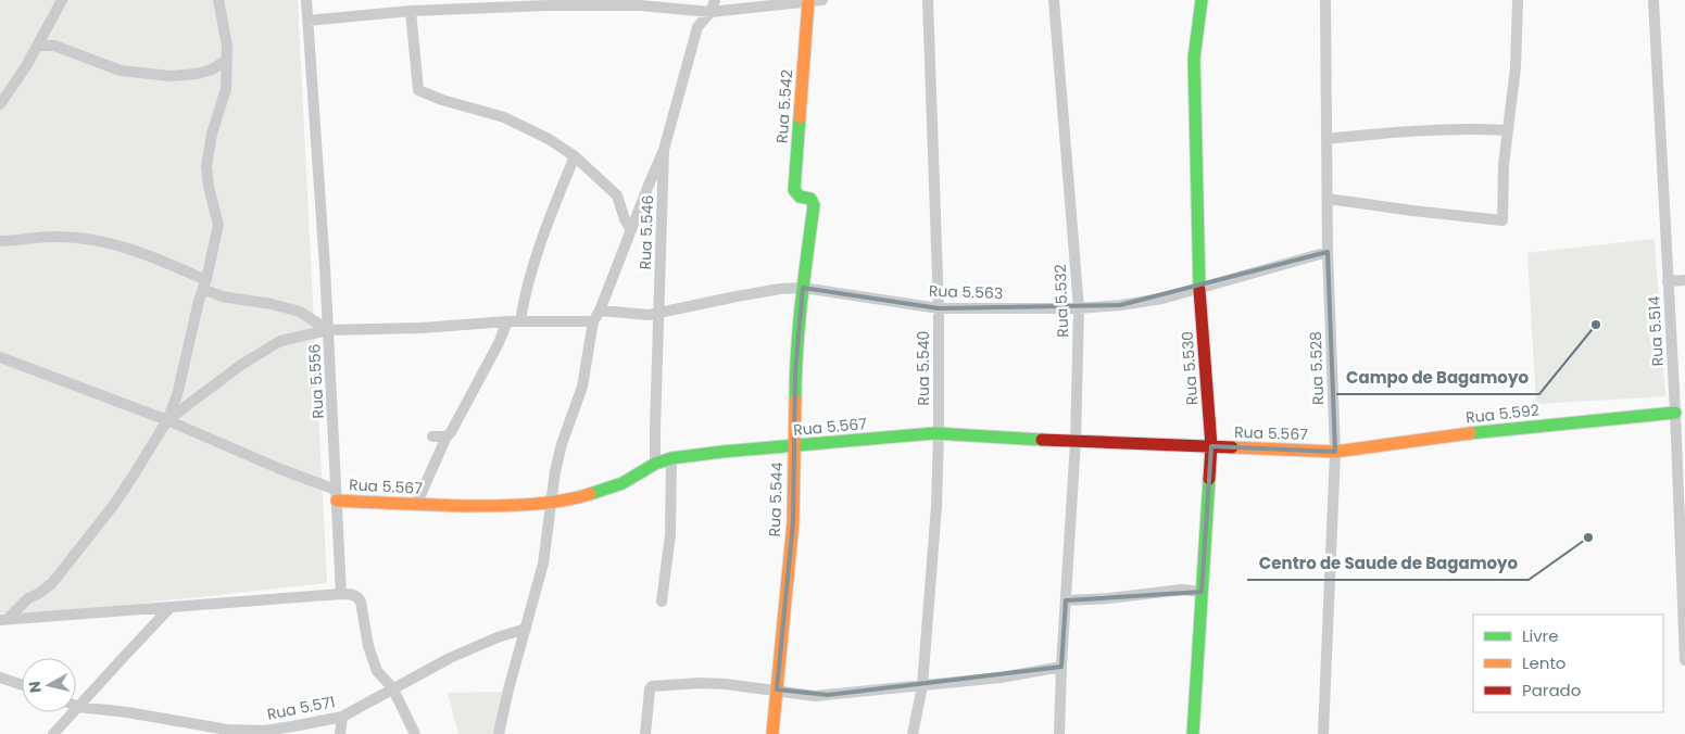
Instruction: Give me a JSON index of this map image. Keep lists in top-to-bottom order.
{
  "streets": {
    "street": [
      "Rua 5.542",
      "Rua 5.546",
      "Rua 5.563",
      "Rua 5.532",
      "Rua 5.514",
      "Rua 5.540",
      "Rua 5.530",
      "Rua 5.528",
      "Rua 5.556",
      "Rua 5.592",
      "Rua 5.567",
      "Rua 5.544",
      "Rua 5.571"
    ]
  },
  "crossings": [
    ["Rua 5.542", "Rua 5.544"],
    ["Rua 5.546", "Rua 5.563"],
    ["Rua 5.546", "Rua 5.567"],
    ["Rua 5.563", "Rua 5.532"],
    ["Rua 5.563", "Rua 5.540"],
    ["Rua 5.563", "Rua 5.530"],
    ["Rua 5.563", "Rua 5.528"],
    ["Rua 5.563", "Rua 5.544"],
    ["Rua 5.532", "Rua 5.567"],
    ["Rua 5.514", "Rua 5.592"],
    ["Rua 5.540", "Rua 5.567"],
    ["Rua 5.530", "Rua 5.567"],
    ["Rua 5.528", "Rua 5.592"],
    ["Rua 5.528", "Rua 5.567"],
    ["Rua 5.556", "Rua 5.567"],
    ["Rua 5.592", "Rua 5.567"],
    ["Rua 5.567", "Rua 5.544"]
  ],
  "places": ["Campo de Bagamoyo", "Centro de Saude de Bagamoyo"],
  "legend": ["Livre", "Lento", "Parado"],
  "north": "left"
}
